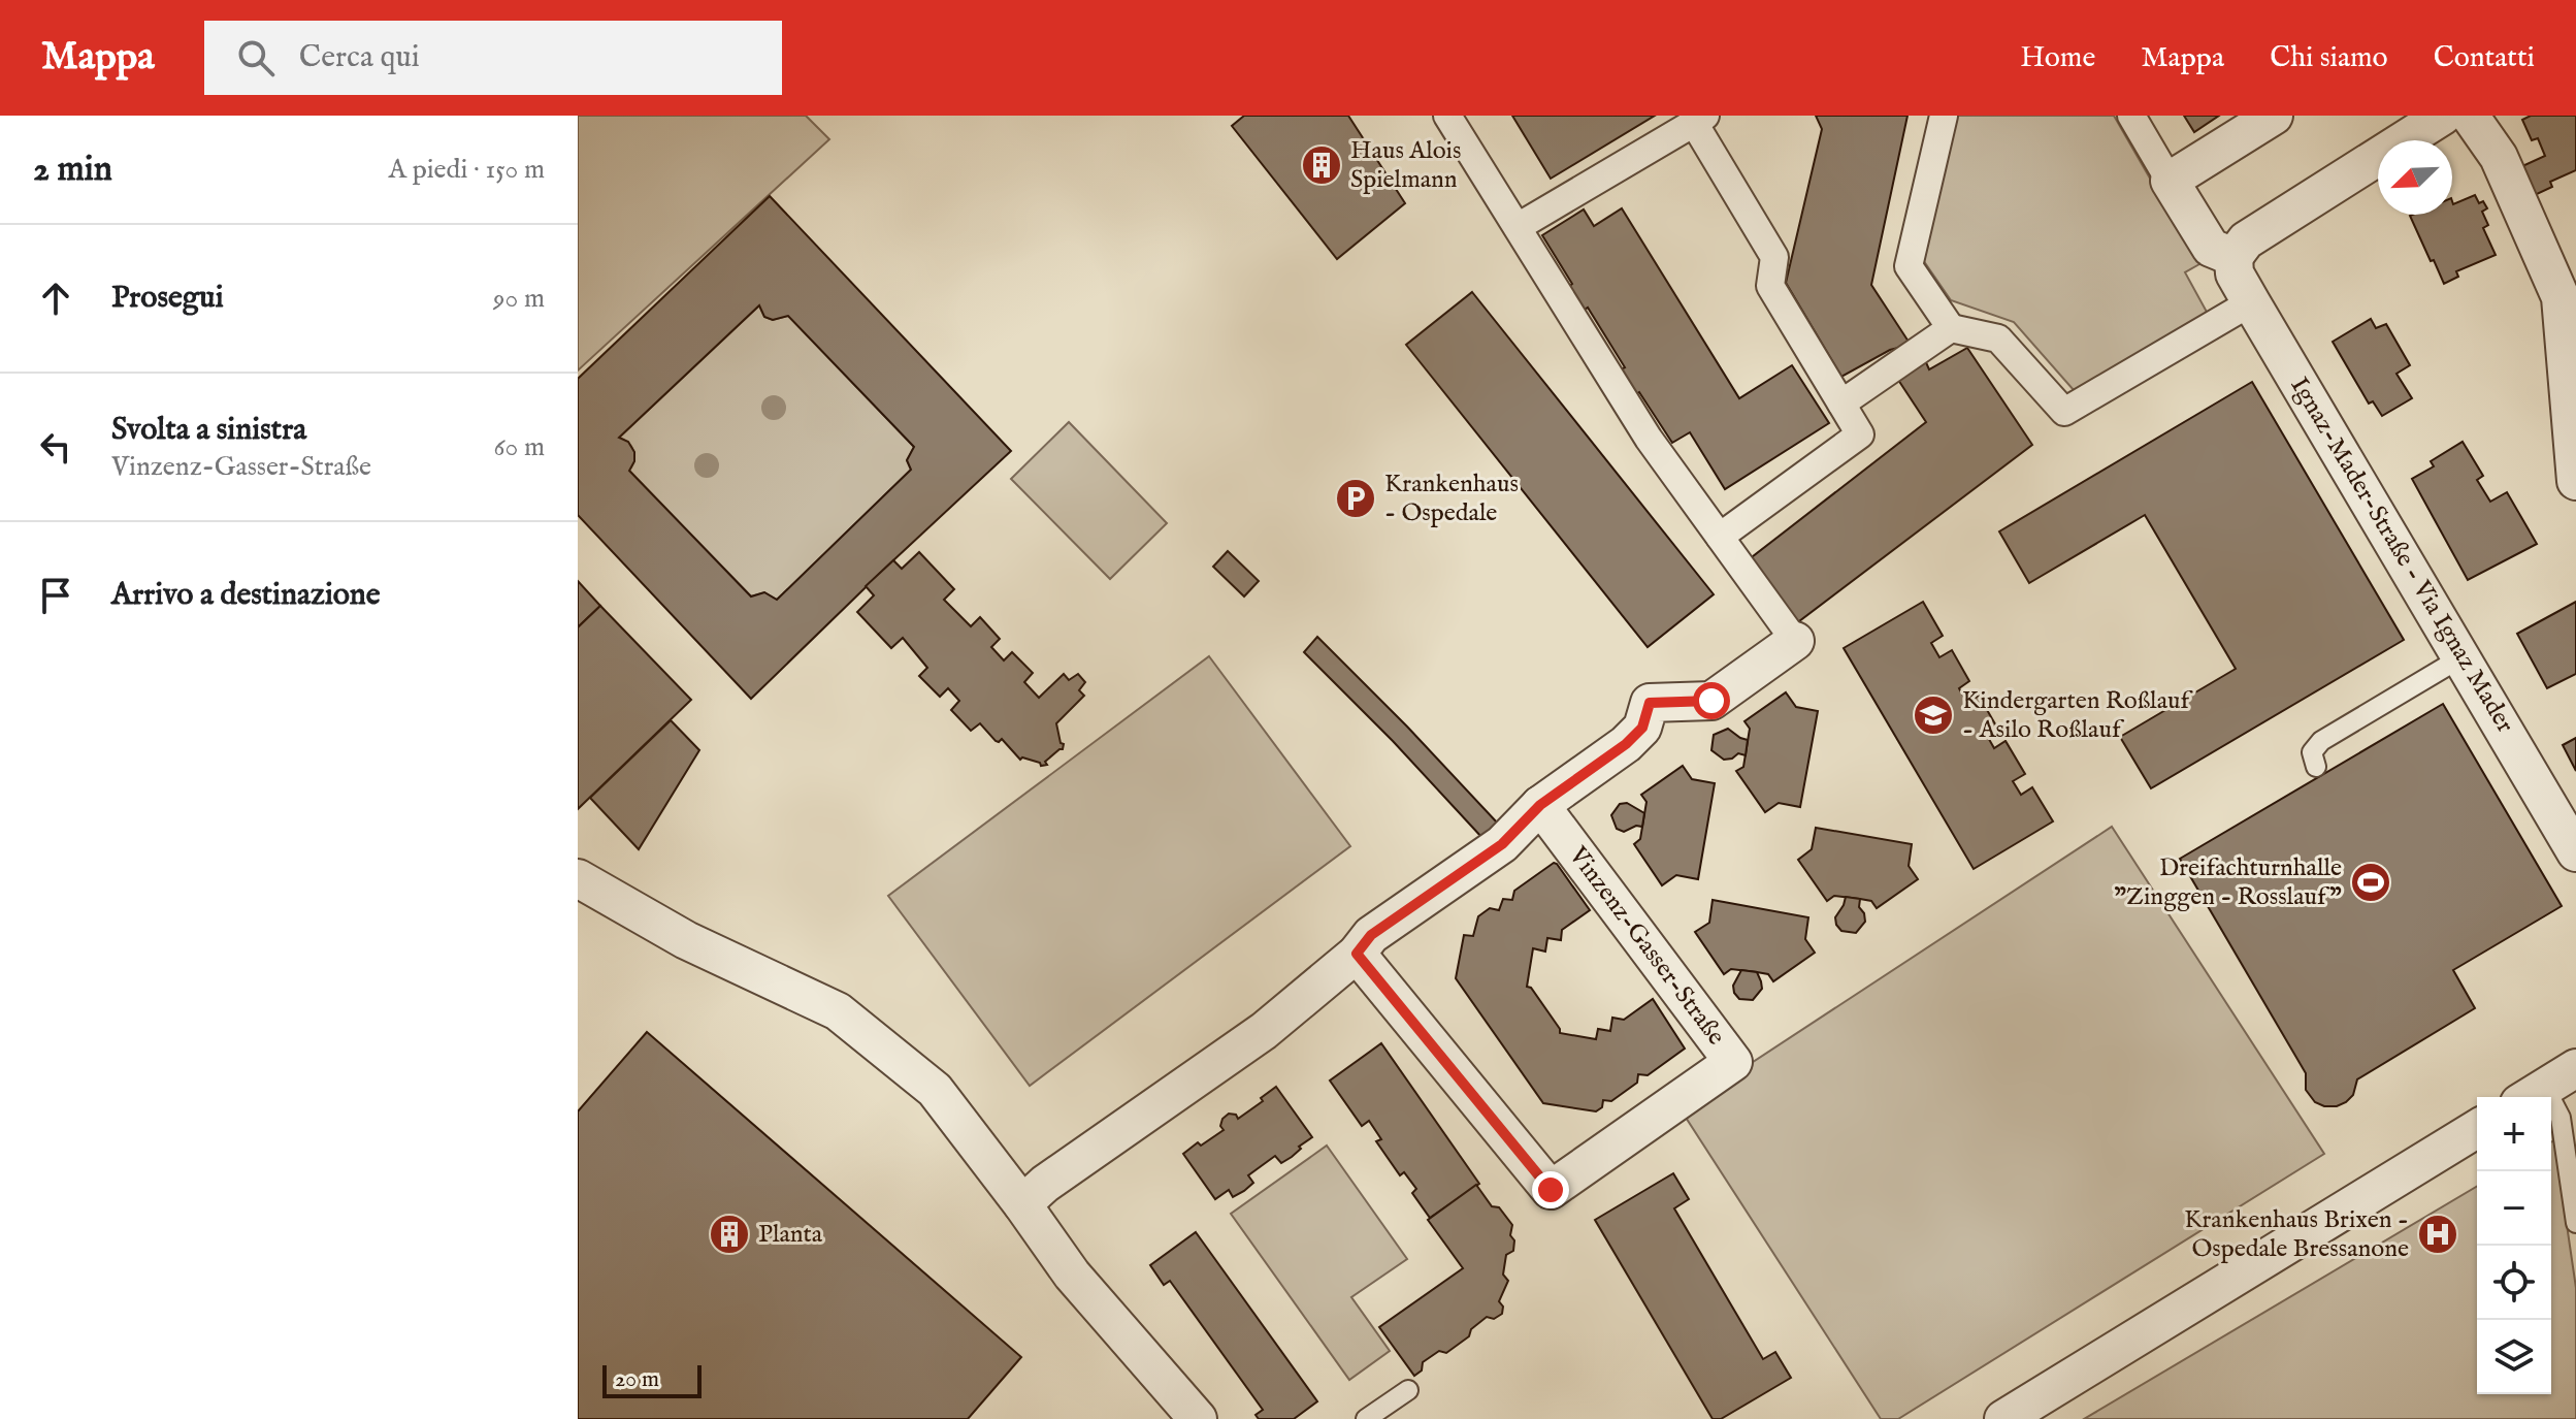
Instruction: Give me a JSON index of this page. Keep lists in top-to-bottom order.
{
  "streets": {
    "street": ["Ignaz-Mader-Straße - Via Ignaz Mader", "Vinzenz-Gasser-Straße"]
  },
  "places": {
    "building": ["Haus Alois Spielmann", "Planta"],
    "parking": ["Krankenhaus - Ospedale"],
    "school or university": ["Kindergarten Roßlauf - Asilo Roßlauf"],
    "sports": ["Dreifachturnhalle \"Zinggen - Rosslauf\""],
    "hospital": ["Krankenhaus Brixen - Ospedale Bressanone"]
  },
  "scale_bar": "20 m",
  "north": "bottom left",
  "page": {
    "header": "Mappa",
    "search": "Cerca qui",
    "nav": [
      "Home",
      "Mappa",
      "Chi siamo",
      "Contatti"
    ],
    "heading": ["2 min", "A piedi · 150 m"],
    "list": [
      ["Prosegui", "90 m"],
      ["Svolta a sinistra", "Vinzenz-Gasser-Straße", "60 m"],
      "Arrivo a destinazione"
    ],
    "map_buttons": ["+", "−"],
    "scale": "20 m"
  }
}
